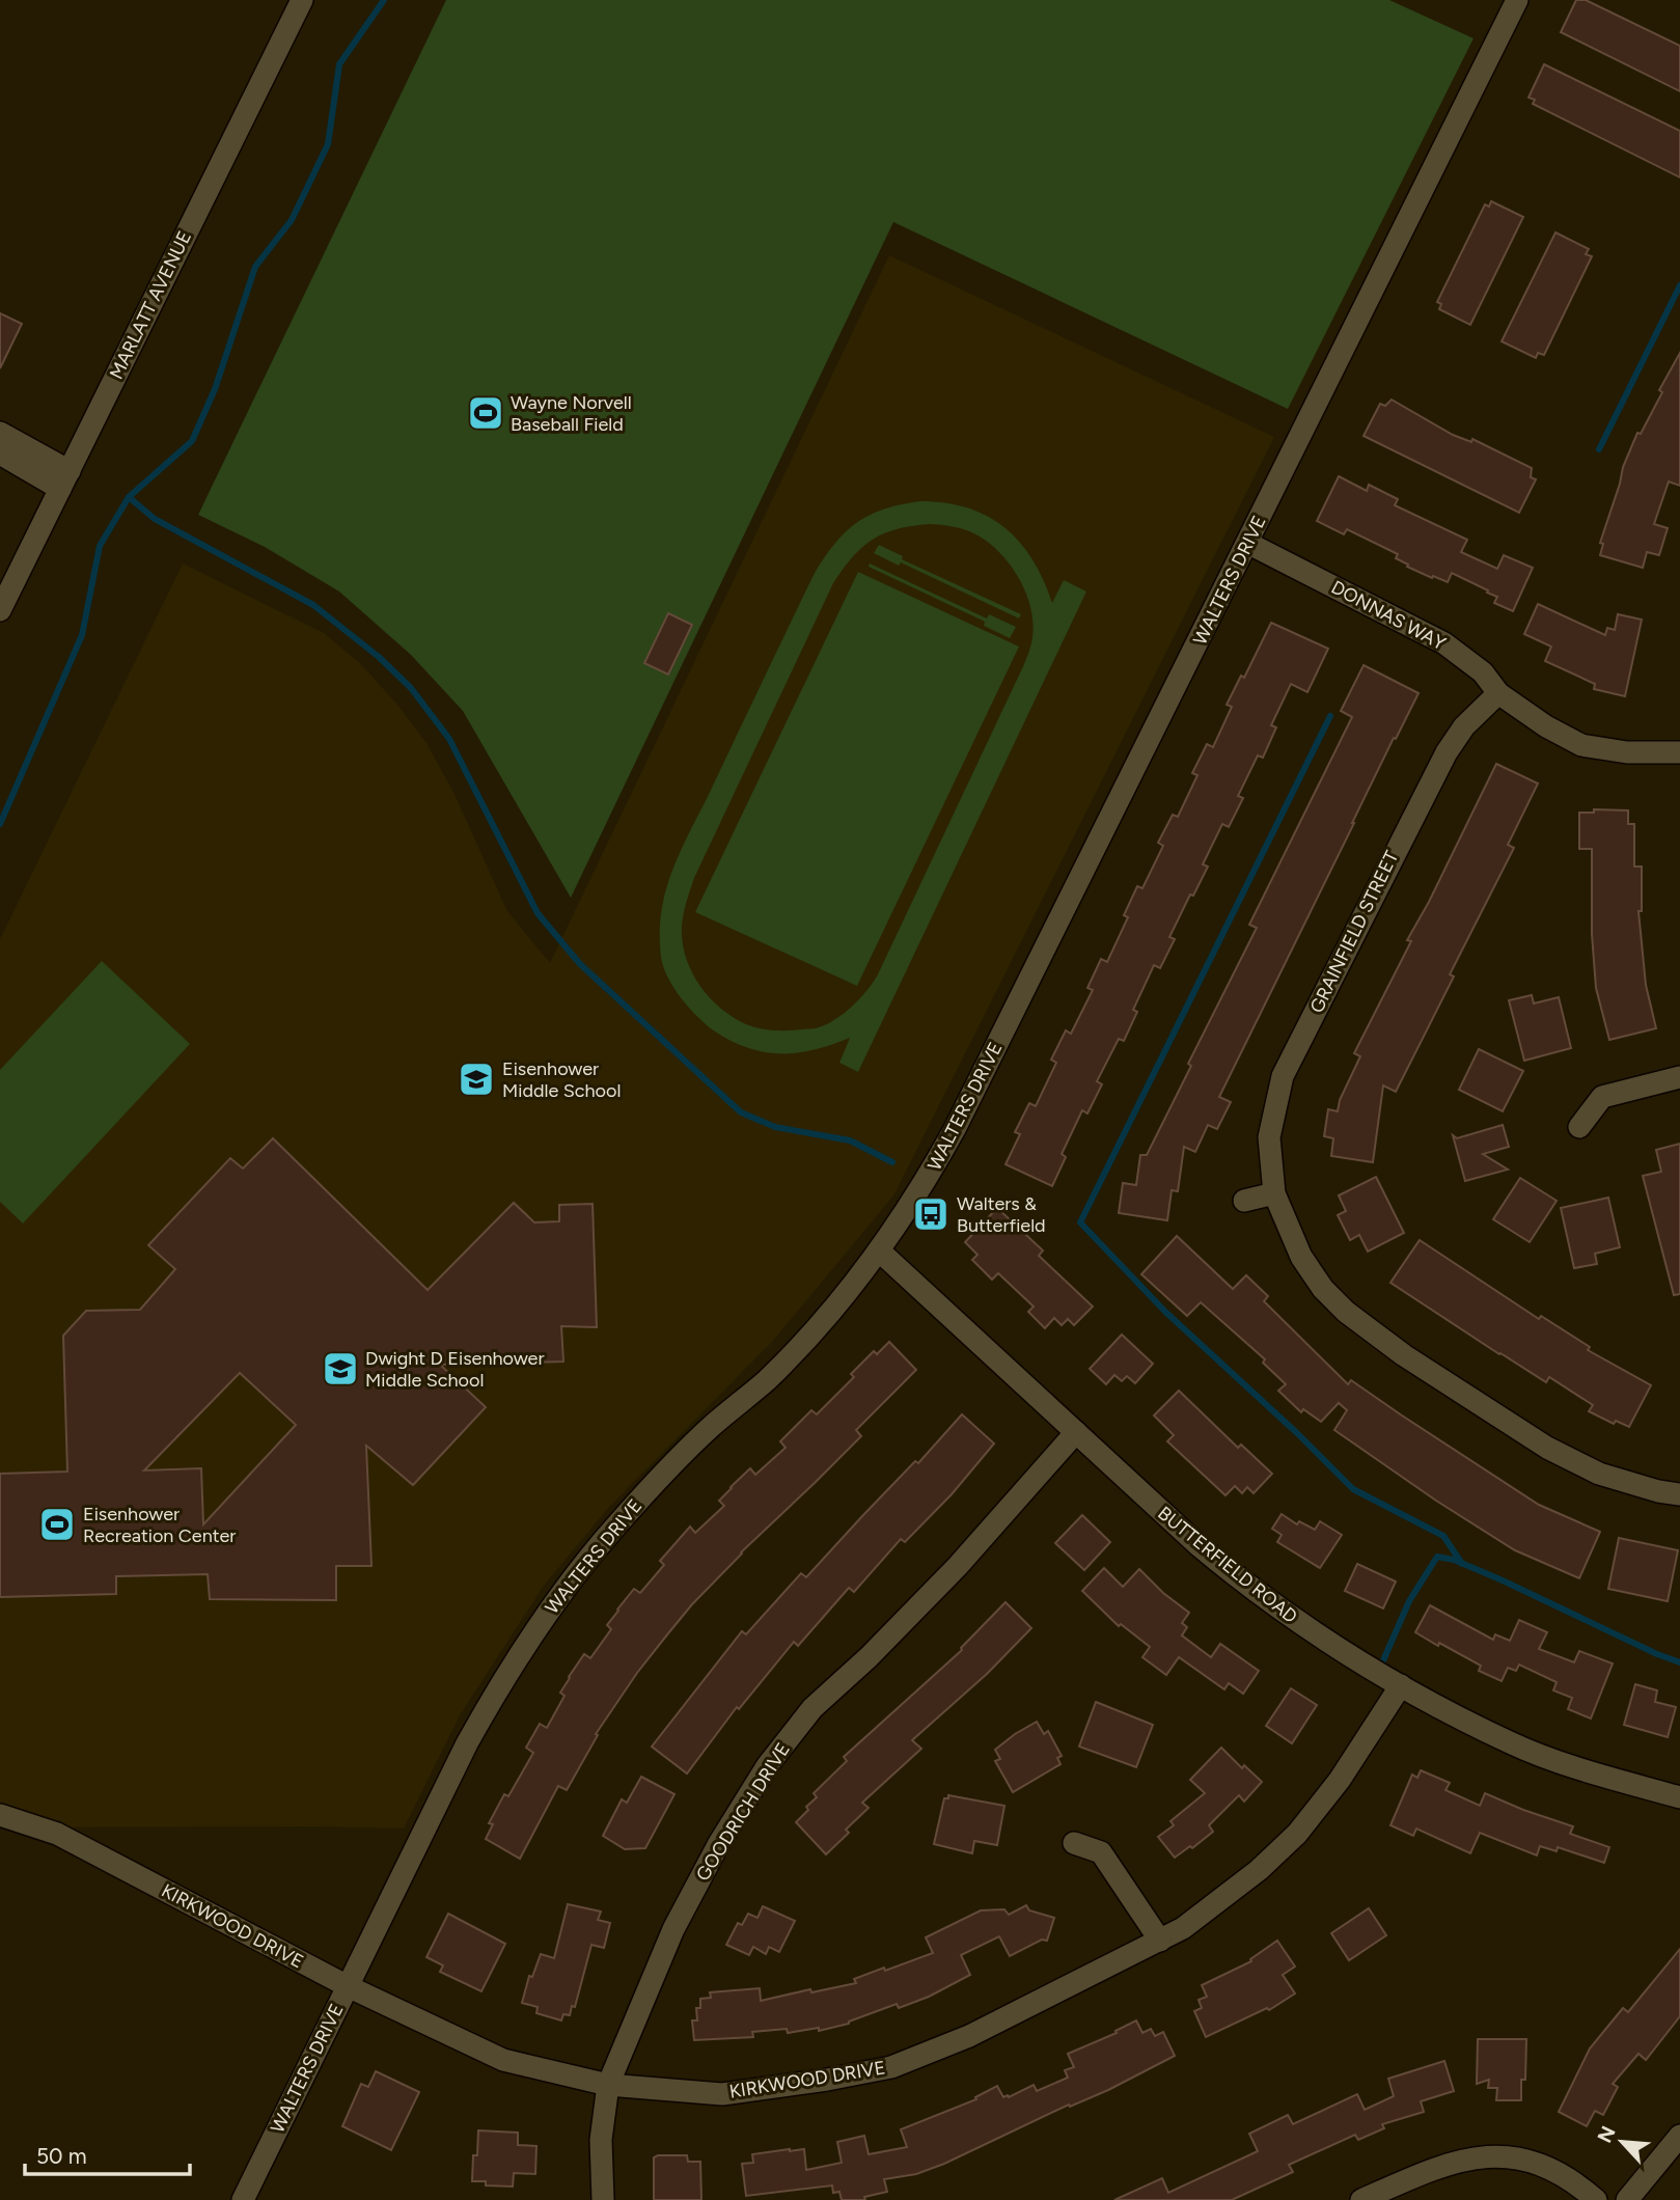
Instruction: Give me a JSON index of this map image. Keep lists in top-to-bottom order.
{
  "streets": {
    "street": [
      "MARLATT AVENUE",
      "WALTERS DRIVE",
      "DONNAS WAY",
      "GRAINFIELD STREET",
      "BUTTERFIELD ROAD",
      "GOODRICH DRIVE",
      "KIRKWOOD DRIVE"
    ]
  },
  "crossings": [
    ["WALTERS DRIVE", "DONNAS WAY"],
    ["WALTERS DRIVE", "BUTTERFIELD ROAD"],
    ["WALTERS DRIVE", "KIRKWOOD DRIVE"],
    ["DONNAS WAY", "GRAINFIELD STREET"],
    ["BUTTERFIELD ROAD", "GOODRICH DRIVE"],
    ["BUTTERFIELD ROAD", "KIRKWOOD DRIVE"],
    ["GOODRICH DRIVE", "KIRKWOOD DRIVE"]
  ],
  "places": {
    "sports": ["Wayne Norvell Baseball Field", "Eisenhower Recreation Center"],
    "school or university": ["Eisenhower Middle School", "Dwight D Eisenhower Middle School"],
    "bus stop": ["Walters & Butterfield"]
  },
  "scale_bar": "50 m",
  "north": "top left"
}
